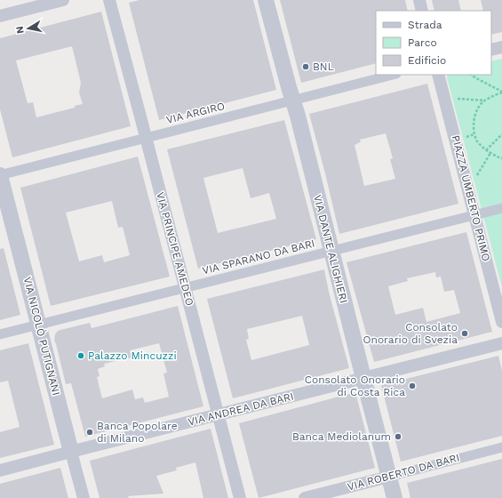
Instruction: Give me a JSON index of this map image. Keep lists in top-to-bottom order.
{
  "streets": {
    "street": [
      "VIA ARGIRO",
      "PIAZZA UMBERTO PRIMO",
      "VIA PRINCIPE AMEDEO",
      "VIA DANTE ALIGHIERI",
      "VIA SPARANO DA BARI",
      "VIA NICOLÒ PUTIGNANI",
      "VIA ANDREA DA BARI",
      "VIA ROBERTO DA BARI"
    ]
  },
  "crossings": [
    ["VIA ARGIRO", "VIA PRINCIPE AMEDEO"],
    ["VIA ARGIRO", "VIA DANTE ALIGHIERI"],
    ["VIA ARGIRO", "VIA NICOLÒ PUTIGNANI"],
    ["PIAZZA UMBERTO PRIMO", "VIA SPARANO DA BARI"],
    ["VIA PRINCIPE AMEDEO", "VIA SPARANO DA BARI"],
    ["VIA PRINCIPE AMEDEO", "VIA ANDREA DA BARI"],
    ["VIA DANTE ALIGHIERI", "VIA SPARANO DA BARI"],
    ["VIA DANTE ALIGHIERI", "VIA ANDREA DA BARI"],
    ["VIA DANTE ALIGHIERI", "VIA ROBERTO DA BARI"],
    ["VIA SPARANO DA BARI", "VIA NICOLÒ PUTIGNANI"],
    ["VIA NICOLÒ PUTIGNANI", "VIA ANDREA DA BARI"]
  ],
  "places": [
    "BNL",
    "Consolato Onorario di Svezia",
    "Palazzo Mincuzzi",
    "Consolato Onorario di Costa Rica",
    "Banca Popolare di Milano",
    "Banca Mediolanum"
  ],
  "legend": ["Strada", "Parco", "Edificio"],
  "north": "left"
}
